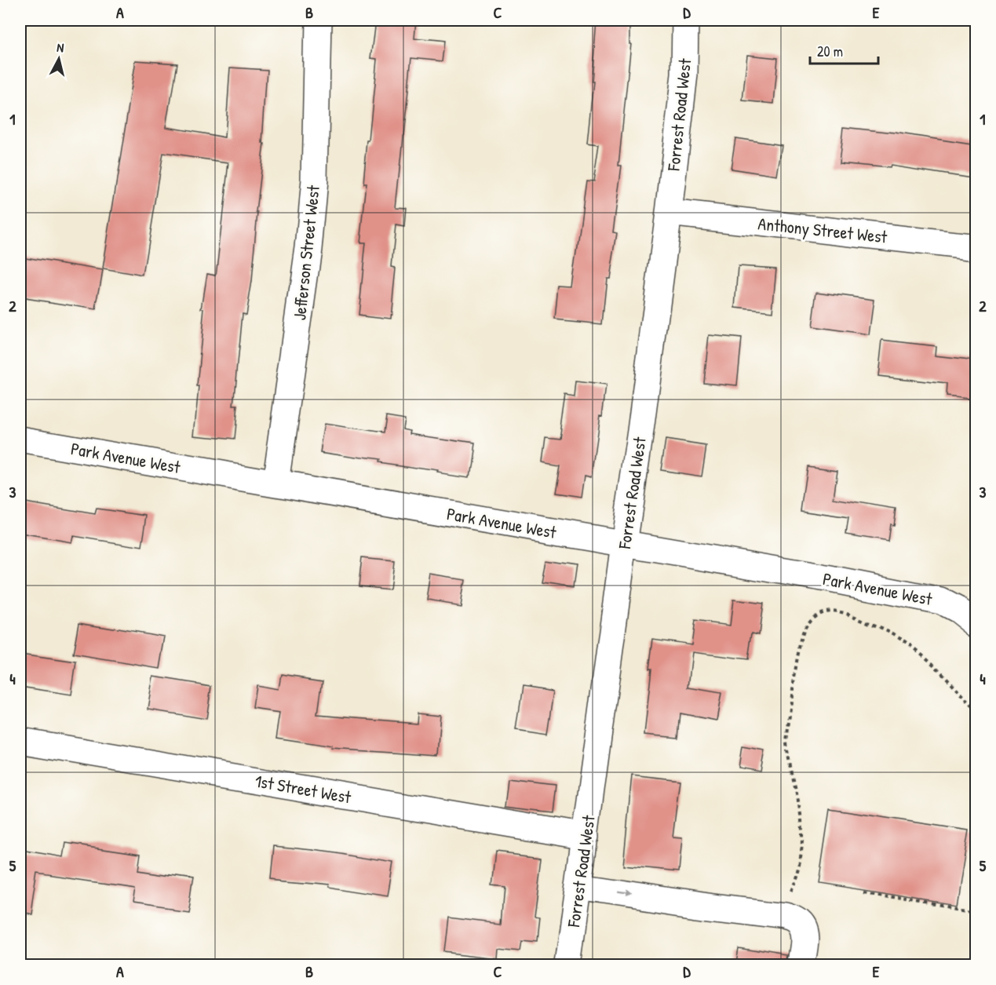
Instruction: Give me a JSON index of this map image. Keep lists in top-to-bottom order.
{
  "streets": {
    "street": [
      "Forrest Road West",
      "Anthony Street West",
      "Jefferson Street West",
      "Park Avenue West",
      "1st Street West"
    ]
  },
  "crossings": [
    ["Forrest Road West", "Anthony Street West"],
    ["Forrest Road West", "Park Avenue West"],
    ["Forrest Road West", "1st Street West"],
    ["Jefferson Street West", "Park Avenue West"]
  ],
  "scale_bar": "20 m",
  "north": "top",
  "grid": {
    "columns": [
      "A",
      "B",
      "C",
      "D",
      "E"
    ],
    "rows": [
      "1",
      "2",
      "3",
      "4",
      "5"
    ]
  }
}
